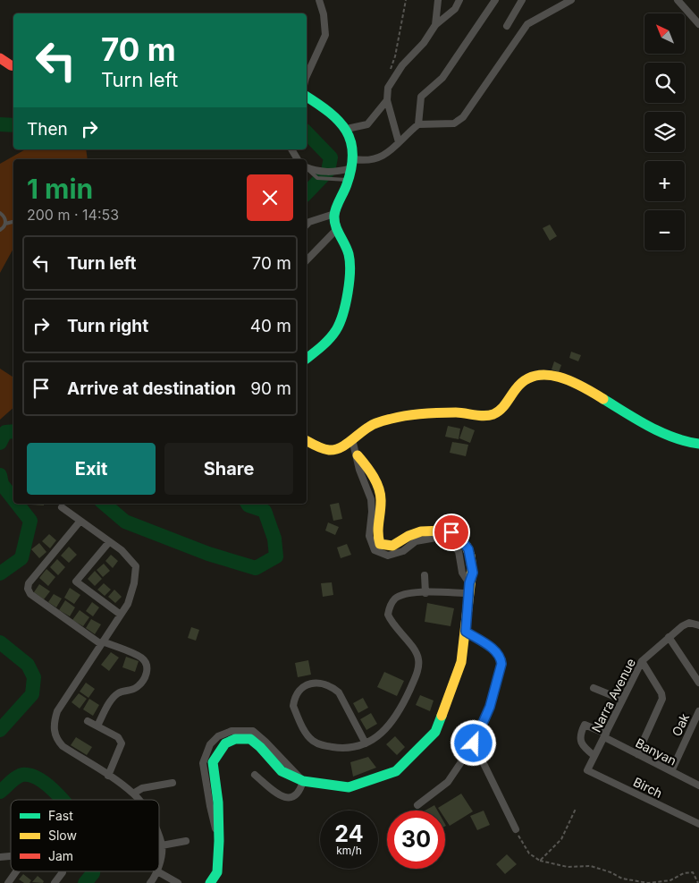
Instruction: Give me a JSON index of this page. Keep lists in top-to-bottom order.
{
  "streets": {
    "street": [
      "Narra Avenue",
      "Oak",
      "Banyan",
      "Birch"
    ]
  },
  "crossings": [
    ["Narra Avenue", "Banyan"],
    ["Narra Avenue", "Birch"],
    ["Oak", "Banyan"]
  ],
  "legend": ["Fast", "Slow", "Jam"],
  "north": "top left",
  "page": {
    "map_buttons": ["+", "−"],
    "turn": ["70 m", "Turn left"],
    "then": "Then",
    "heading": ["1 min", "200 m · 14:53"],
    "list": [
      {
        "name": "Turn left",
        "value": "70 m"
      },
      {
        "name": "Turn right",
        "value": "40 m"
      },
      {
        "name": "Arrive at destination",
        "value": "90 m"
      }
    ],
    "buttons": ["Exit", "Share"],
    "speed": "24 km/h",
    "limit": "30"
  }
}
